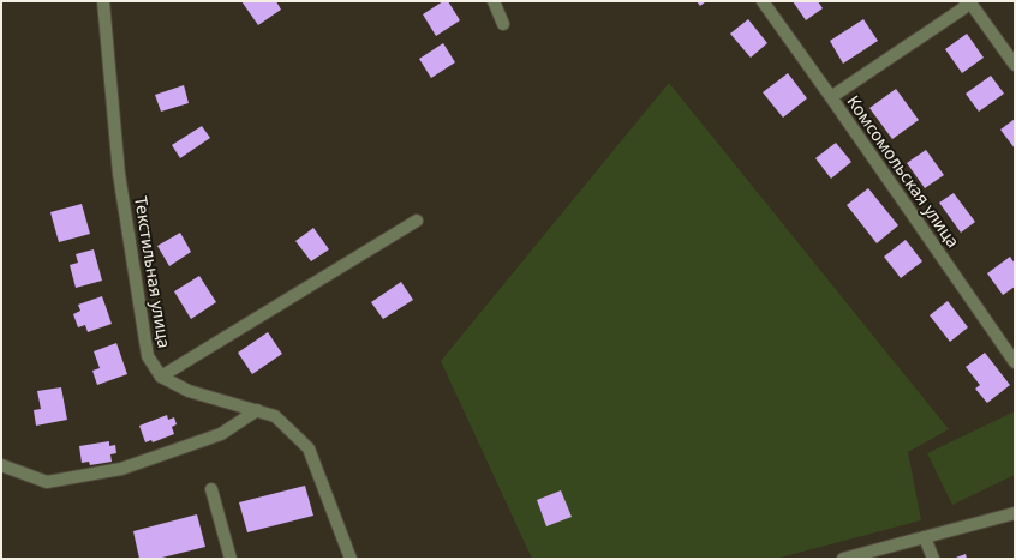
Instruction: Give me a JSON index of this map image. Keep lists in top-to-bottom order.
{
  "streets": {
    "street": ["Комсомольская улица", "Текстильная улица"]
  }
}
